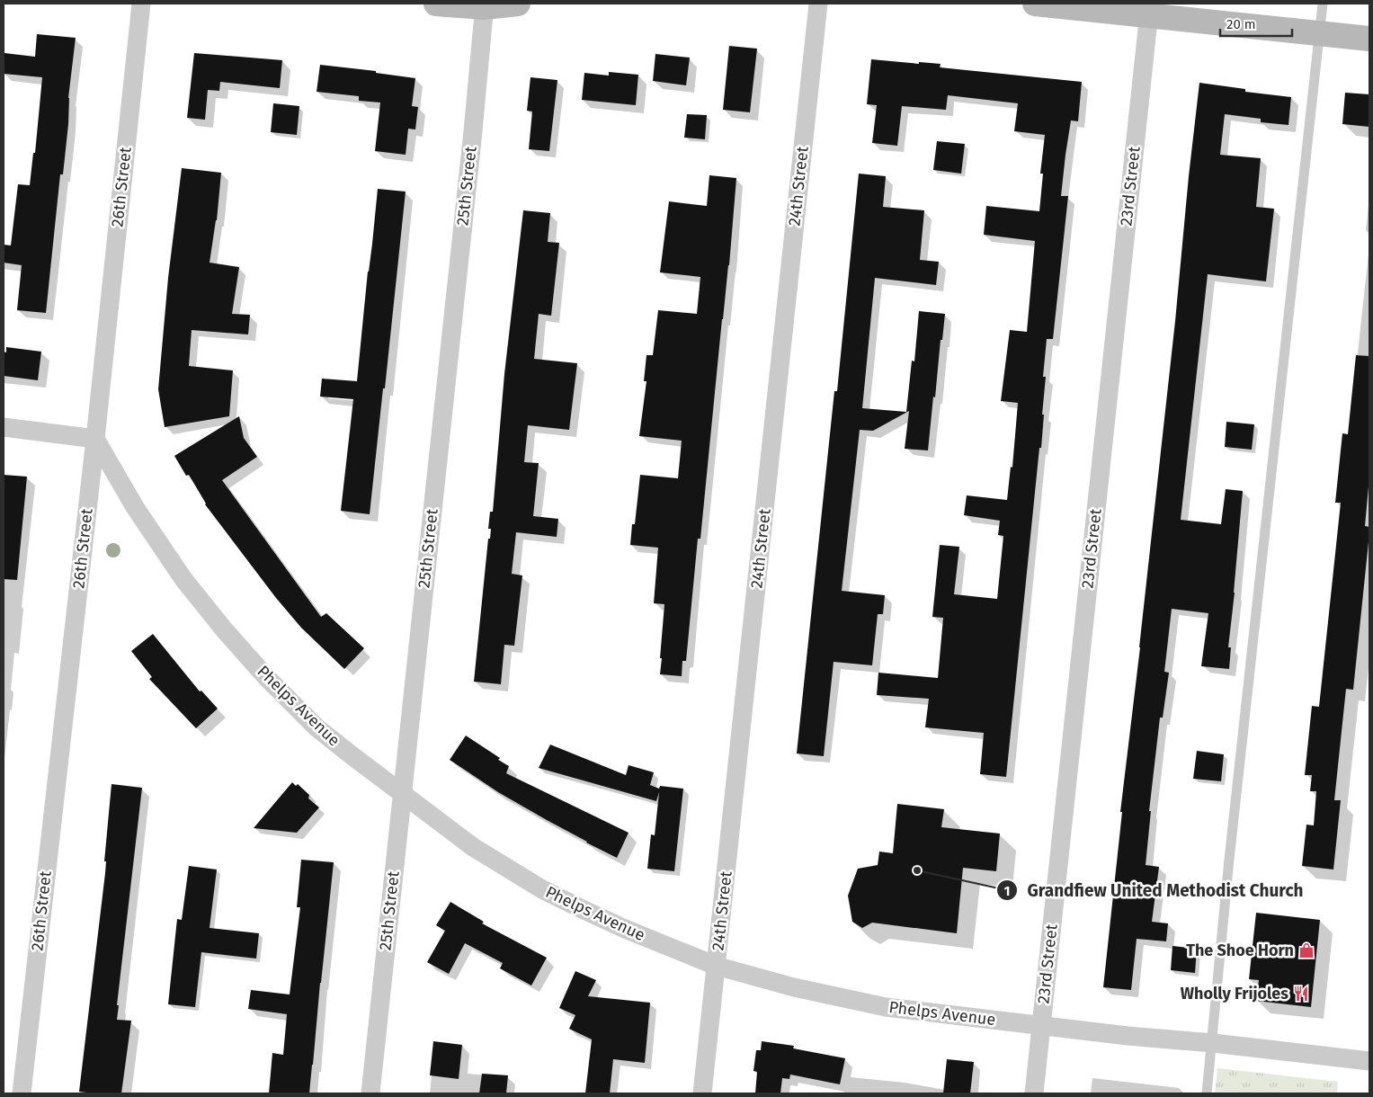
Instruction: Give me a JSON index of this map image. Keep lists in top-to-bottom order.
{
  "streets": {
    "street": [
      "25th Street",
      "24th Street",
      "23rd Street",
      "26th Street",
      "Phelps Avenue"
    ]
  },
  "crossings": [
    ["25th Street", "Phelps Avenue"],
    ["24th Street", "Phelps Avenue"],
    ["23rd Street", "Phelps Avenue"],
    ["26th Street", "Phelps Avenue"]
  ],
  "places": {
    "other": ["Grandfiew United Methodist Church"],
    "shop": ["The Shoe Horn"],
    "restaurant": ["Wholly Frijoles"]
  },
  "scale_bar": "20 m"
}
